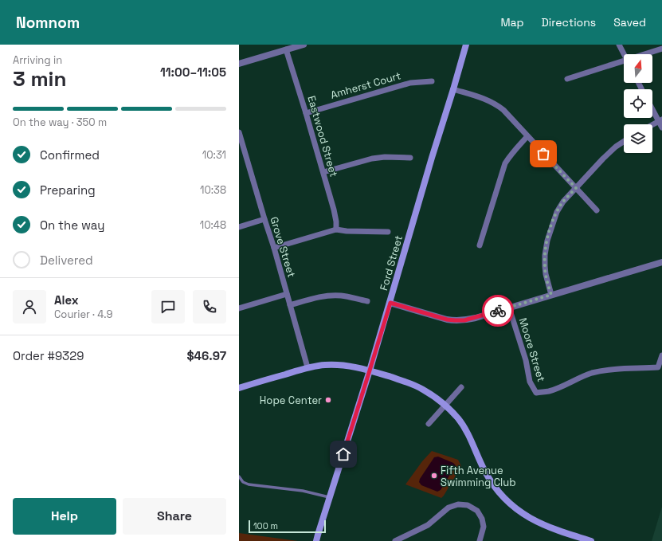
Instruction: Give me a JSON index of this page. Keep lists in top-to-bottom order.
{
  "streets": {
    "main road": ["Ford Street"],
    "street": [
      "Amherst Court",
      "Eastwood Street",
      "Grove Street",
      "Moore Street"
    ]
  },
  "crossings": [
    ["Amherst Court", "Eastwood Street"]
  ],
  "places": ["Hope Center", "Fifth Avenue Swimming Club"],
  "scale_bar": "100 m",
  "north": "top",
  "page": {
    "header": "Nomnom",
    "nav": ["Map", "Directions", "Saved"],
    "heading": ["3 min", "Arriving in", "11:00–11:05"],
    "panel": [
      "Alex",
      "Courier · 4.9",
      "Order #9329",
      "$46.97"
    ],
    "bar": "On the way · 350 m",
    "list": [
      ["Confirmed", "10:31"],
      ["Preparing", "10:38"],
      ["On the way", "10:48"],
      "Delivered"
    ],
    "buttons": ["Help", "Share"],
    "scale": "100 m"
  }
}
